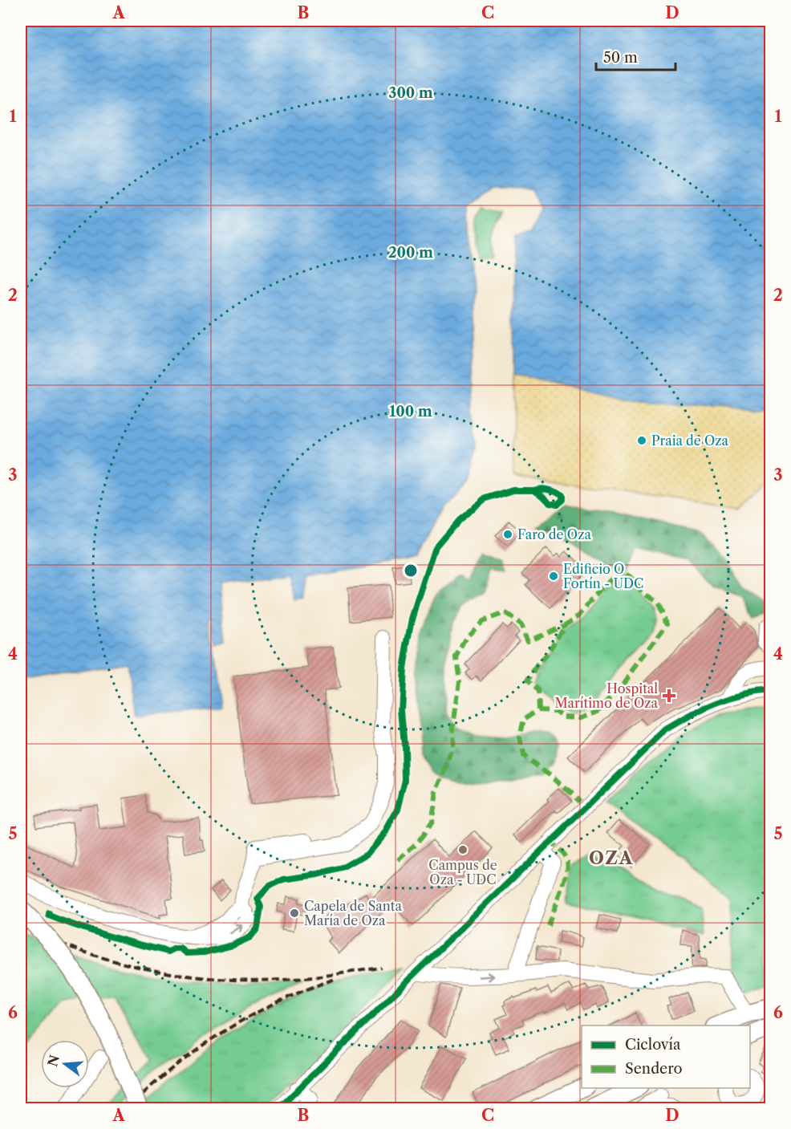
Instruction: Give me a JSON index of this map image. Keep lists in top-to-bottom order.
{
  "districts": ["OZA"],
  "places": {
    "other": [
      "Praia de Oza",
      "Faro de Oza",
      "Edificio O Fortín - UDC",
      "Campus de Oza - UDC",
      "Capela de Santa María de Oza"
    ],
    "health": ["Hospital Marítimo de Oza"]
  },
  "legend": ["Ciclovía", "Sendero"],
  "scale_bar": "50 m",
  "north": "left",
  "grid": {
    "columns": [
      "A",
      "B",
      "C",
      "D"
    ],
    "rows": [
      "1",
      "2",
      "3",
      "4",
      "5",
      "6"
    ]
  },
  "rings": ["300 m", "200 m", "100 m"]
}
